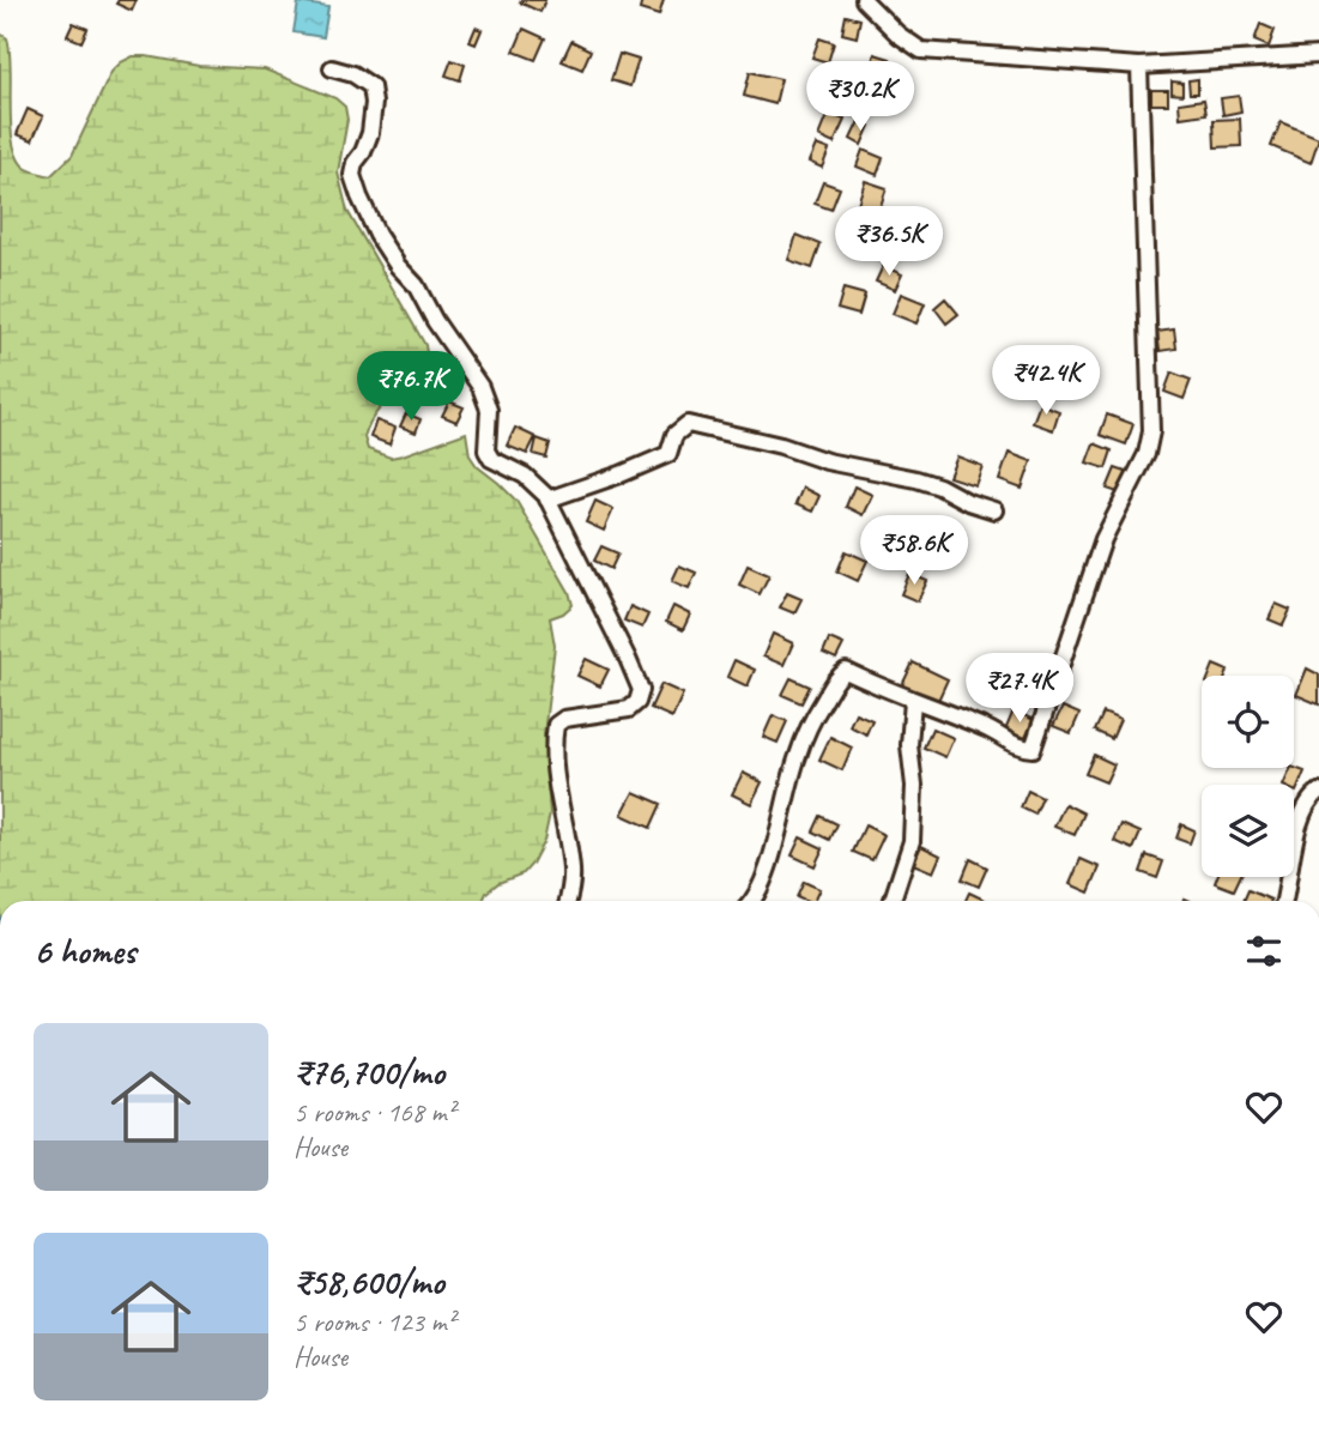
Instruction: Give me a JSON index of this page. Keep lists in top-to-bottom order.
{
  "page": {
    "price": [
      "₹30.2K",
      "₹36.5K",
      "₹42.4K",
      "₹76.7K",
      "₹58.6K",
      "₹27.4K"
    ],
    "heading": "6 homes",
    "list": [
      {
        "name": "₹76,700/mo",
        "note": "5 rooms · 168 m² · House"
      },
      {
        "name": "₹58,600/mo",
        "note": "5 rooms · 123 m² · House"
      }
    ]
  }
}
